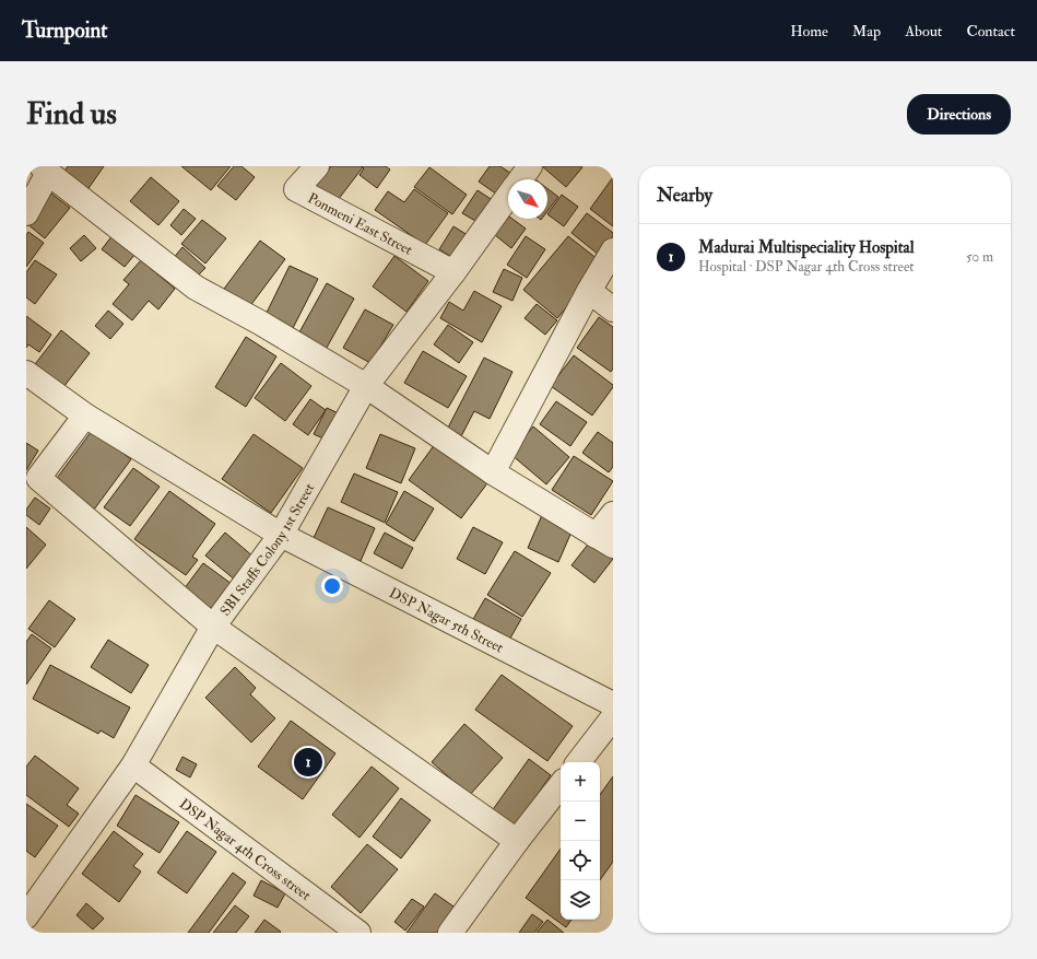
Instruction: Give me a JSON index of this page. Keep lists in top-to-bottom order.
{
  "streets": {
    "street": [
      "Ponmeni East Street",
      "SBI Staffs Colony 1st Street",
      "DSP Nagar 5th Street",
      "DSP Nagar 4th Cross street"
    ]
  },
  "crossings": [
    ["Ponmeni East Street", "SBI Staffs Colony 1st Street"],
    ["SBI Staffs Colony 1st Street", "DSP Nagar 5th Street"],
    ["SBI Staffs Colony 1st Street", "DSP Nagar 4th Cross street"]
  ],
  "north": "bottom right",
  "page": {
    "header": "Turnpoint",
    "nav": [
      "Home",
      "Map",
      "About",
      "Contact"
    ],
    "buttons": "Directions",
    "title": "Find us",
    "heading": "Nearby",
    "list": [
      {
        "mark": "1",
        "name": "Madurai Multispeciality Hospital",
        "note": "Hospital · DSP Nagar 4th Cross street",
        "value": "50 m"
      }
    ],
    "pins": "1",
    "map_buttons": ["+", "−"]
  }
}
